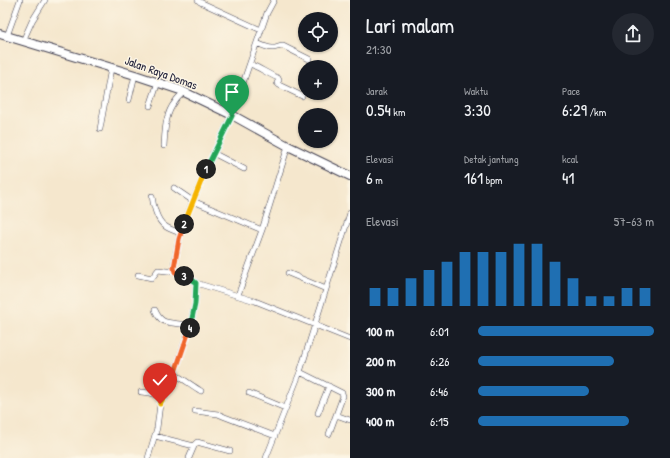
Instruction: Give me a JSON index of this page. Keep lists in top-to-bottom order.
{
  "streets": {
    "highway": ["Jalan Raya Domas"]
  },
  "page": {
    "heading": ["Lari malam", "21:30"],
    "map_buttons": ["+", "−"],
    "stats": [
      ["Jarak", "0.54 km"],
      ["Waktu", "3:30"],
      ["Pace", "6:29 /km"],
      ["Elevasi", "6 m"],
      ["Detak jantung", "161 bpm"],
      ["kcal", "41"]
    ],
    "pins": [
      "1",
      "2",
      "3",
      "4"
    ],
    "chart": ["Elevasi", "57–63 m"],
    "list": [
      {
        "name": "100 m",
        "note": "6:01"
      },
      {
        "name": "200 m",
        "note": "6:26"
      },
      {
        "name": "300 m",
        "note": "6:46"
      },
      {
        "name": "400 m",
        "note": "6:15"
      }
    ]
  }
}
